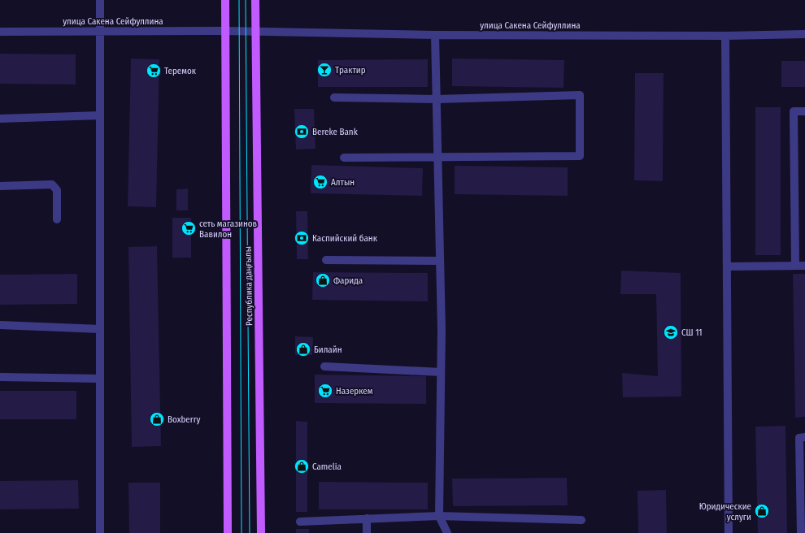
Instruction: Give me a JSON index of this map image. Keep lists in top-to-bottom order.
{
  "streets": {
    "main road": ["Республика даңғылы"],
    "street": ["улица Сакена Сейфуллина"]
  },
  "crossings": [
    ["улица Сакена Сейфуллина", "Республика даңғылы"]
  ],
  "places": {
    "bar": ["Трактир"],
    "supermarket": [
      "Теремок",
      "Алтын",
      "сеть магазинов Вавилон",
      "Назеркем"
    ],
    "bank": ["Bereke Bank", "Каспийский банк"],
    "shop": [
      "Фарида",
      "Билайн",
      "Boxberry",
      "Camelia",
      "Юридические услуги"
    ],
    "school or university": ["СШ 11"]
  }
}
